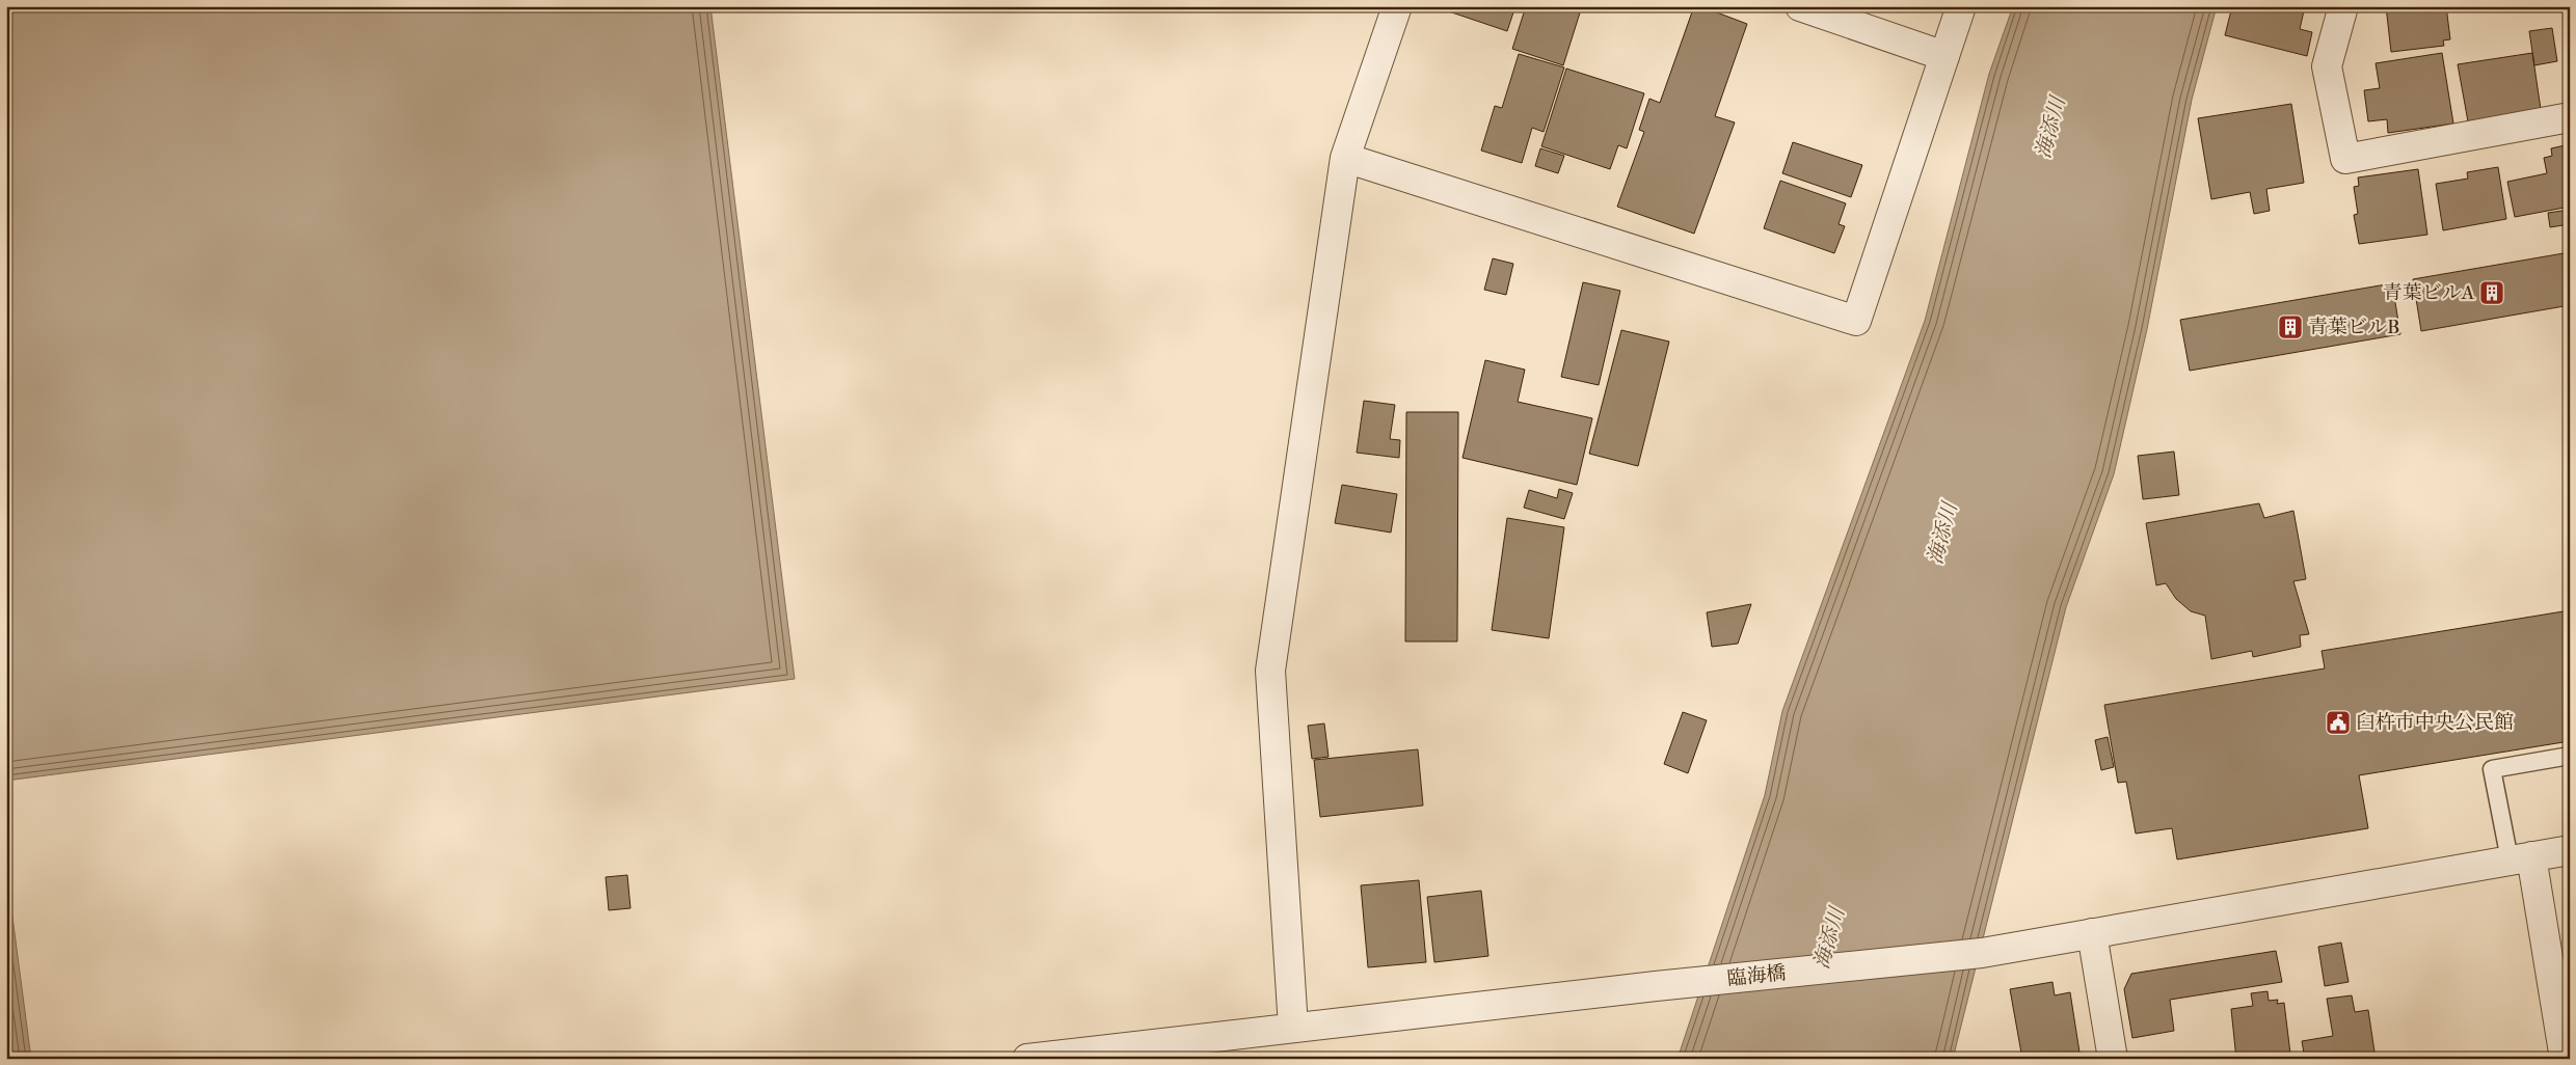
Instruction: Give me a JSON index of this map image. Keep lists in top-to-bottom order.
{
  "streets": {
    "street": ["臨海橋"]
  },
  "water": ["海添川"],
  "places": {
    "building": ["青葉ビルA", "青葉ビルB"],
    "public building": ["臼杵市中央公民館"]
  }
}
